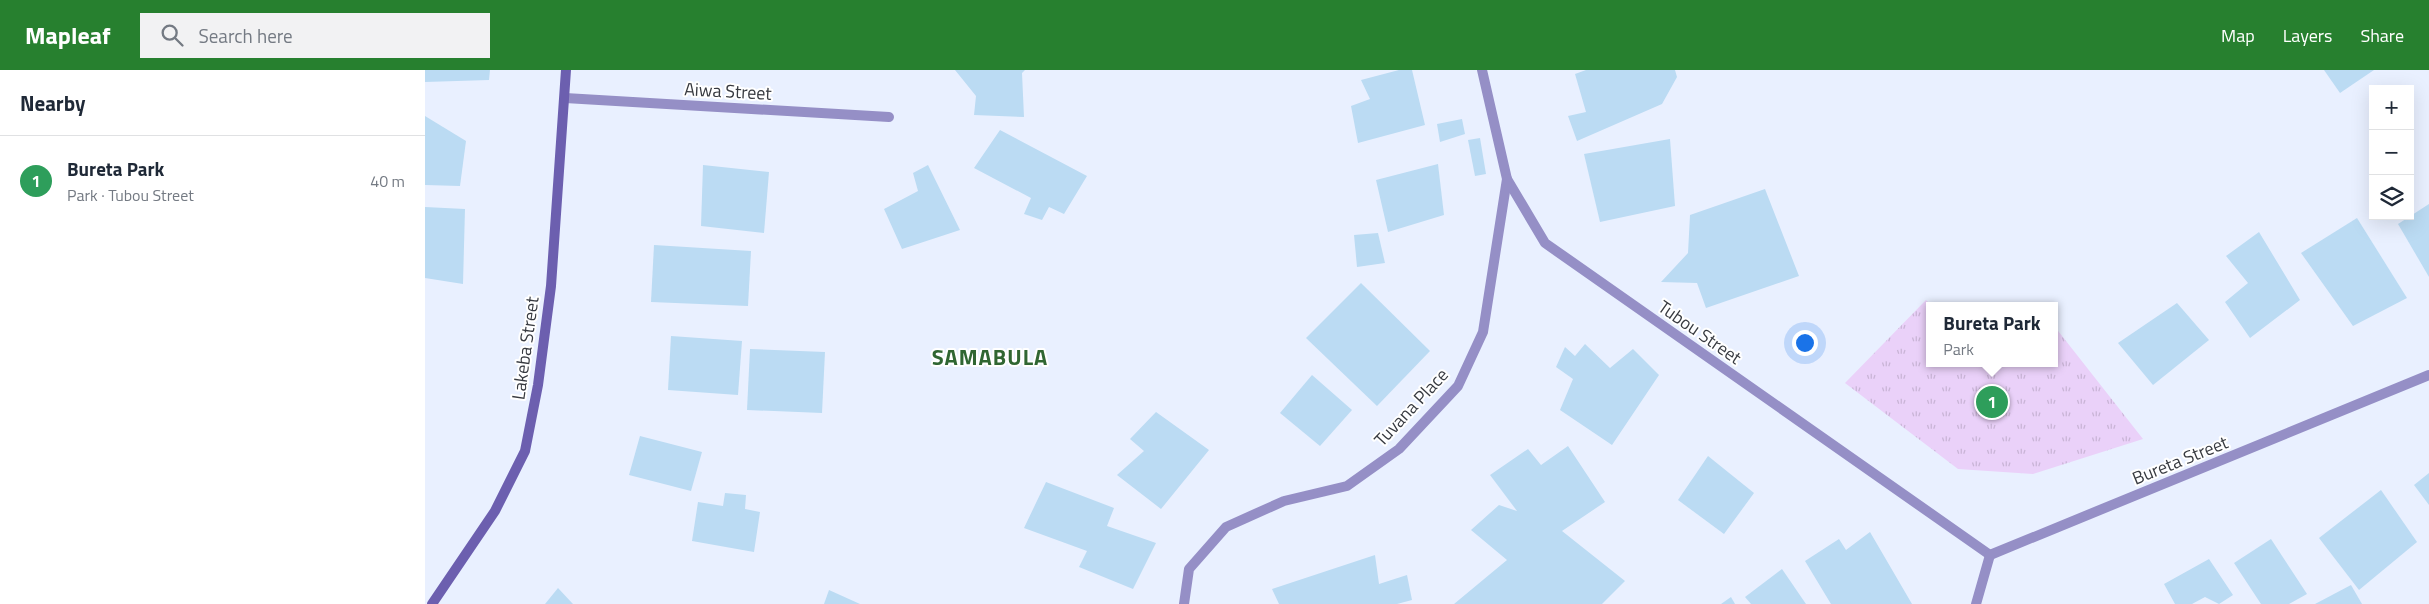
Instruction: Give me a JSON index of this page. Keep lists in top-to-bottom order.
{
  "streets": {
    "main road": ["Lakeba Street"],
    "street": [
      "Aiwa Street",
      "Tubou Street",
      "Tuvana Place",
      "Bureta Street"
    ]
  },
  "crossings": [
    ["Aiwa Street", "Lakeba Street"],
    ["Tubou Street", "Tuvana Place"],
    ["Tubou Street", "Bureta Street"]
  ],
  "districts": ["SAMABULA"],
  "page": {
    "header": "Mapleaf",
    "search": "Search here",
    "nav": ["Map", "Layers", "Share"],
    "heading": "Nearby",
    "map_buttons": ["+", "−"],
    "list": [
      {
        "mark": "1",
        "name": "Bureta Park",
        "note": "Park · Tubou Street",
        "value": "40 m"
      }
    ],
    "popup": ["Bureta Park", "Park"],
    "pins": "1"
  }
}
